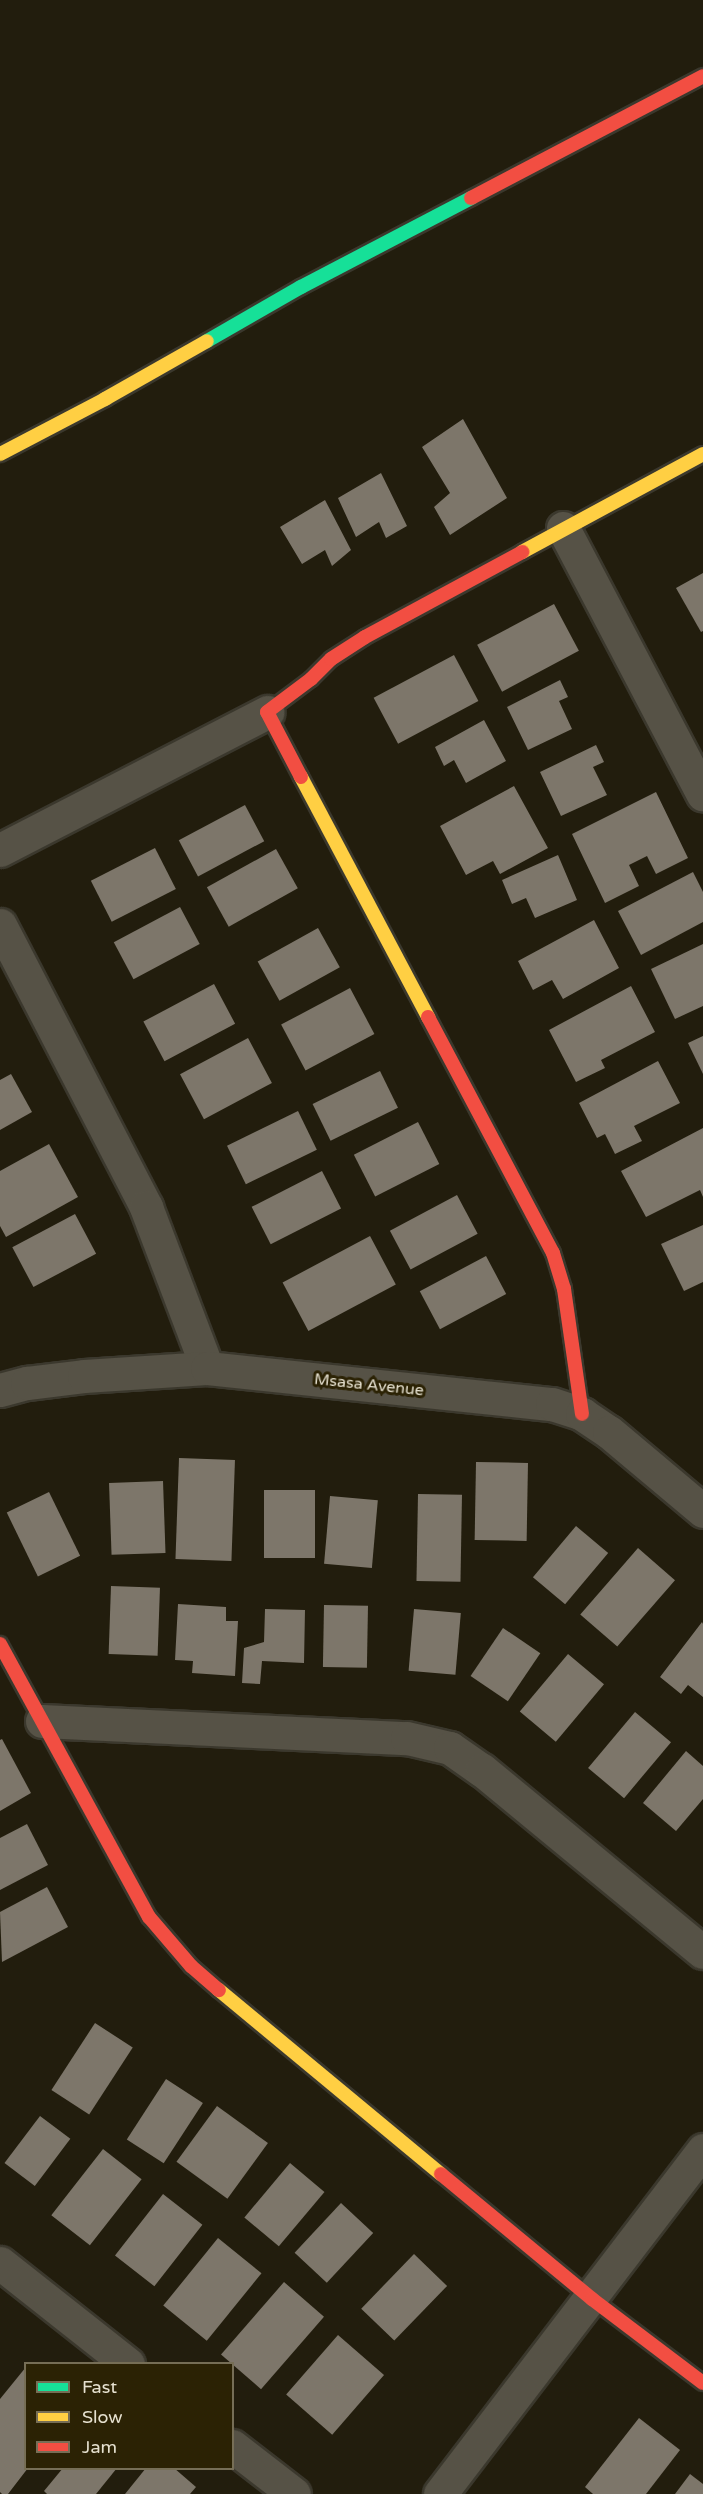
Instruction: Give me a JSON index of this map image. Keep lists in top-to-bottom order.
{
  "streets": {
    "street": ["Msasa Avenue"]
  },
  "legend": ["Fast", "Slow", "Jam"]
}
